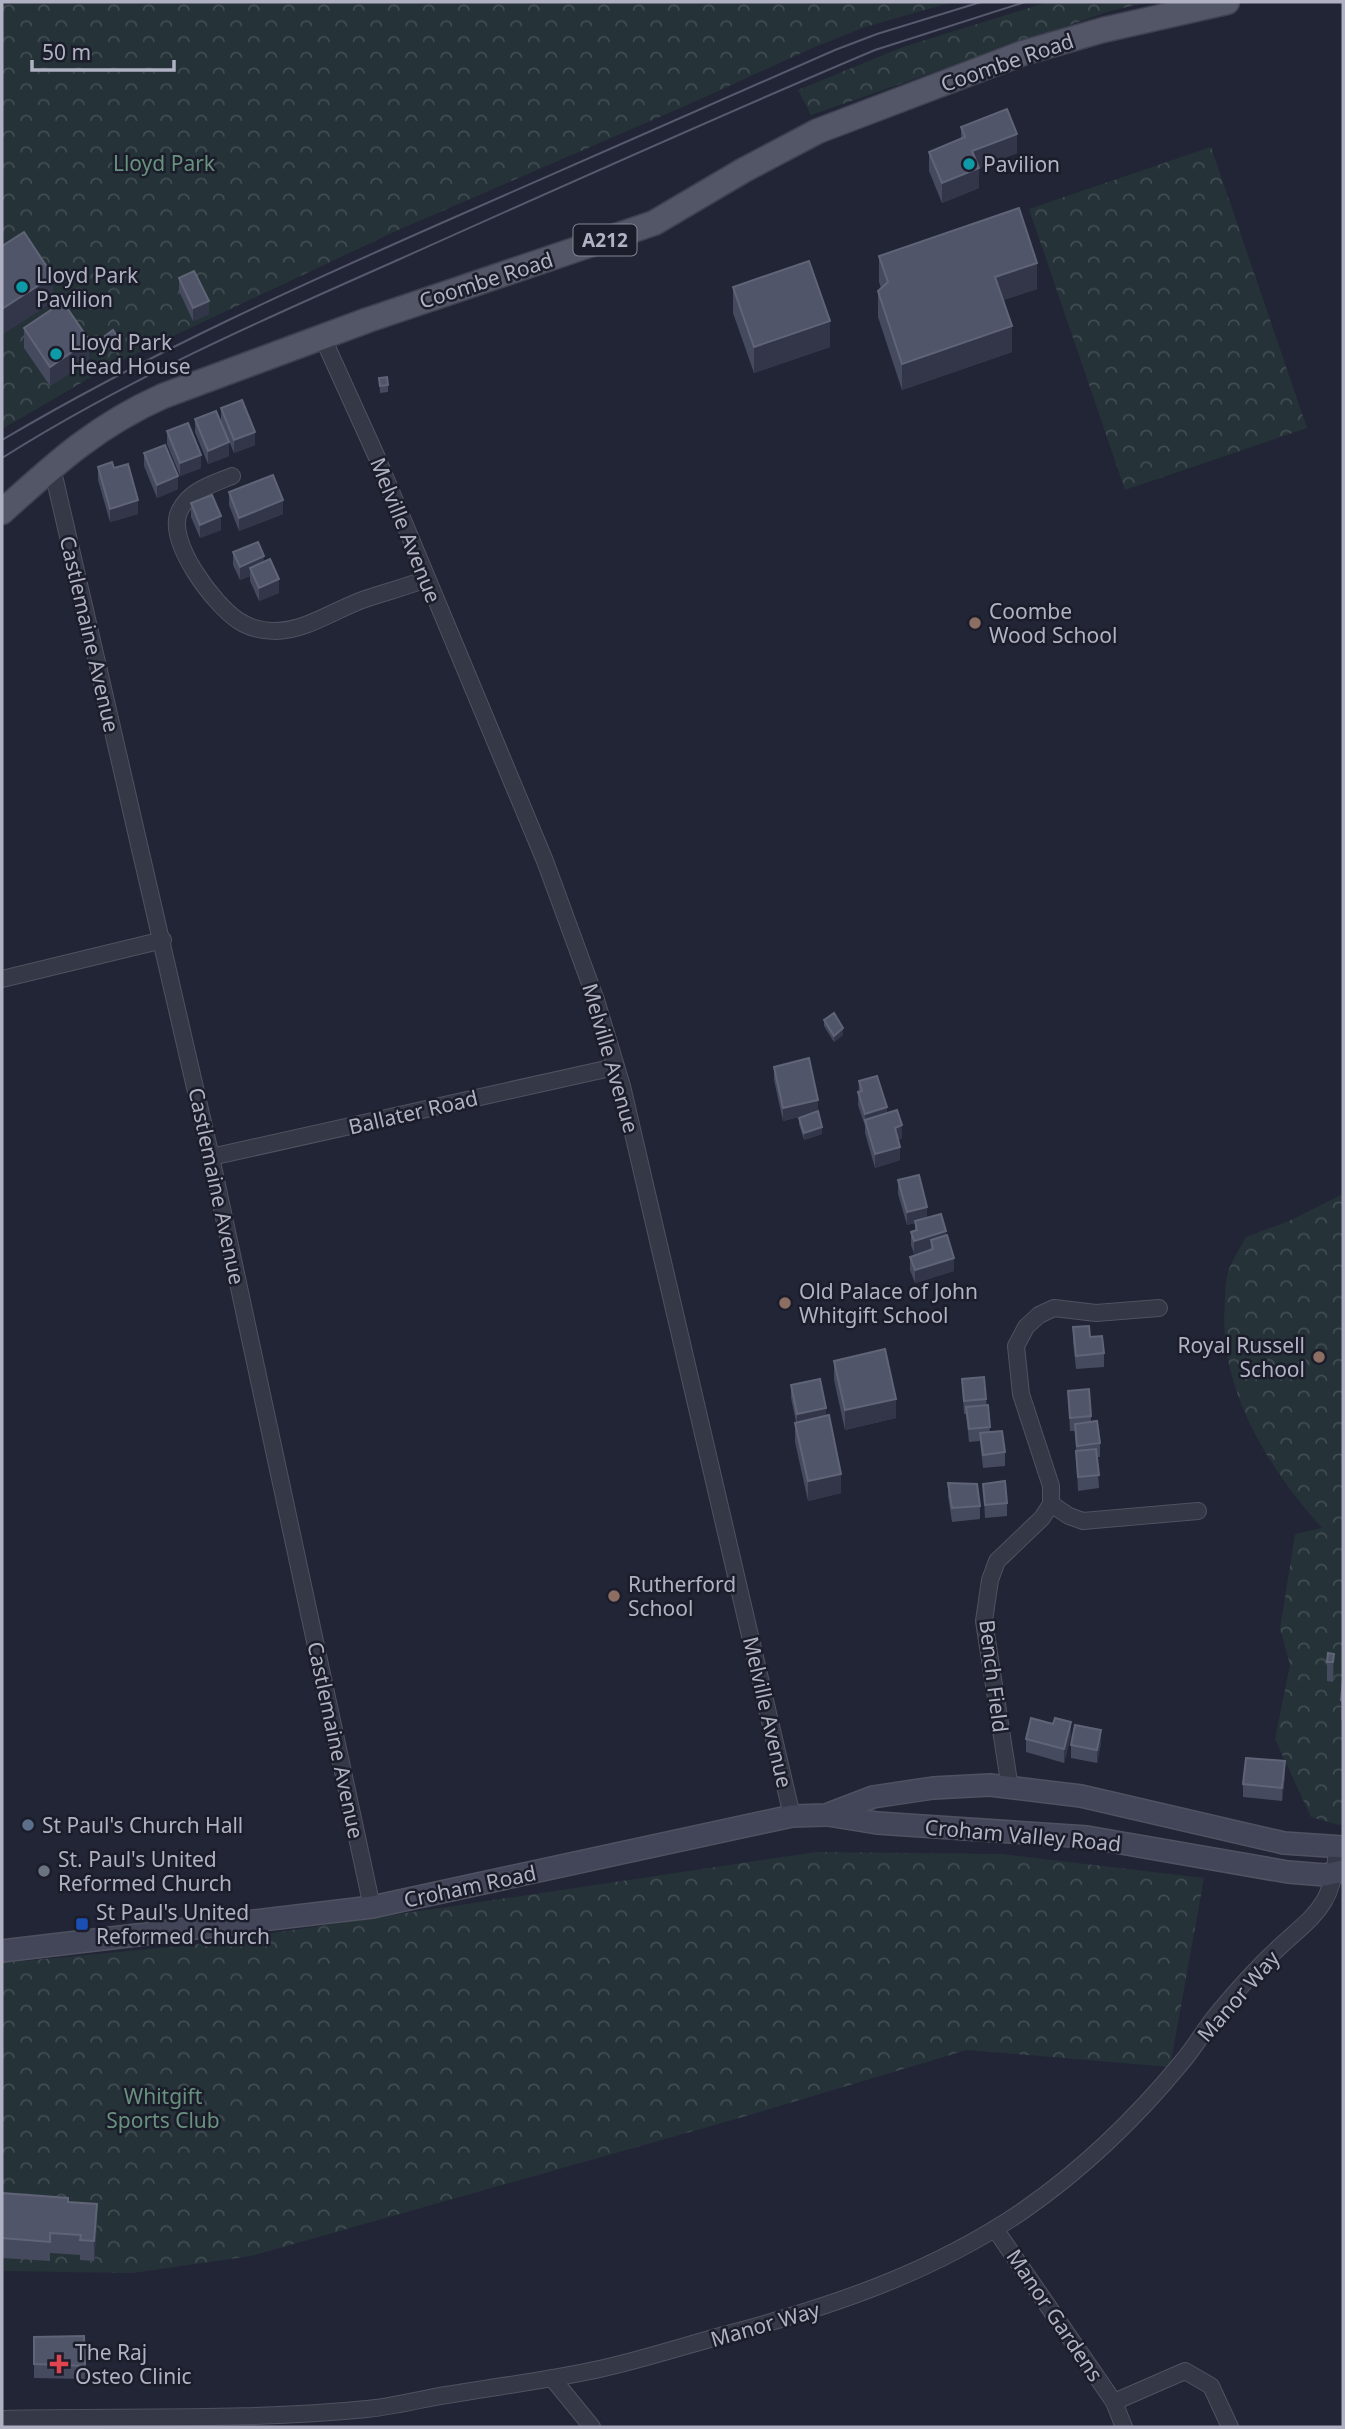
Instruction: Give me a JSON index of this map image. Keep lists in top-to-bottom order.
{
  "streets": {
    "main road": ["Coombe Road", "A212"],
    "street": [
      "Melville Avenue",
      "Castlemaine Avenue",
      "Ballater Road",
      "Bench Field",
      "Croham Valley Road",
      "Croham Road",
      "Manor Way",
      "Manor Gardens"
    ]
  },
  "crossings": [
    ["Coombe Road", "Melville Avenue"],
    ["Coombe Road", "Castlemaine Avenue"],
    ["Melville Avenue", "Ballater Road"],
    ["Melville Avenue", "Croham Road"],
    ["Castlemaine Avenue", "Ballater Road"],
    ["Castlemaine Avenue", "Croham Road"],
    ["Bench Field", "Croham Valley Road"],
    ["Croham Valley Road", "Croham Road"],
    ["Croham Valley Road", "Manor Way"],
    ["Manor Way", "Manor Gardens"]
  ],
  "parks": ["Lloyd Park", "Whitgift Sports Club"],
  "places": {
    "other": [
      "Pavilion",
      "Lloyd Park Pavilion",
      "Lloyd Park Head House",
      "Coombe Wood School",
      "Old Palace of John Whitgift School",
      "Royal Russell School",
      "Rutherford School",
      "St Paul's Church Hall",
      "St. Paul's United Reformed Church"
    ],
    "transit": ["St Paul's United Reformed Church"],
    "health": ["The Raj Osteo Clinic"]
  },
  "scale_bar": "50 m"
}
